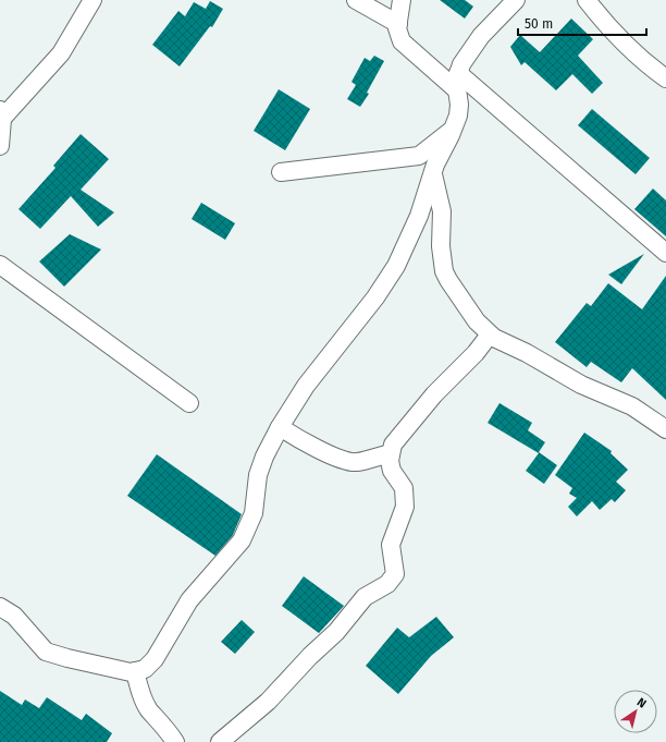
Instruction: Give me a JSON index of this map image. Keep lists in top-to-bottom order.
{
  "scale_bar": "50 m",
  "north": "top right"
}
